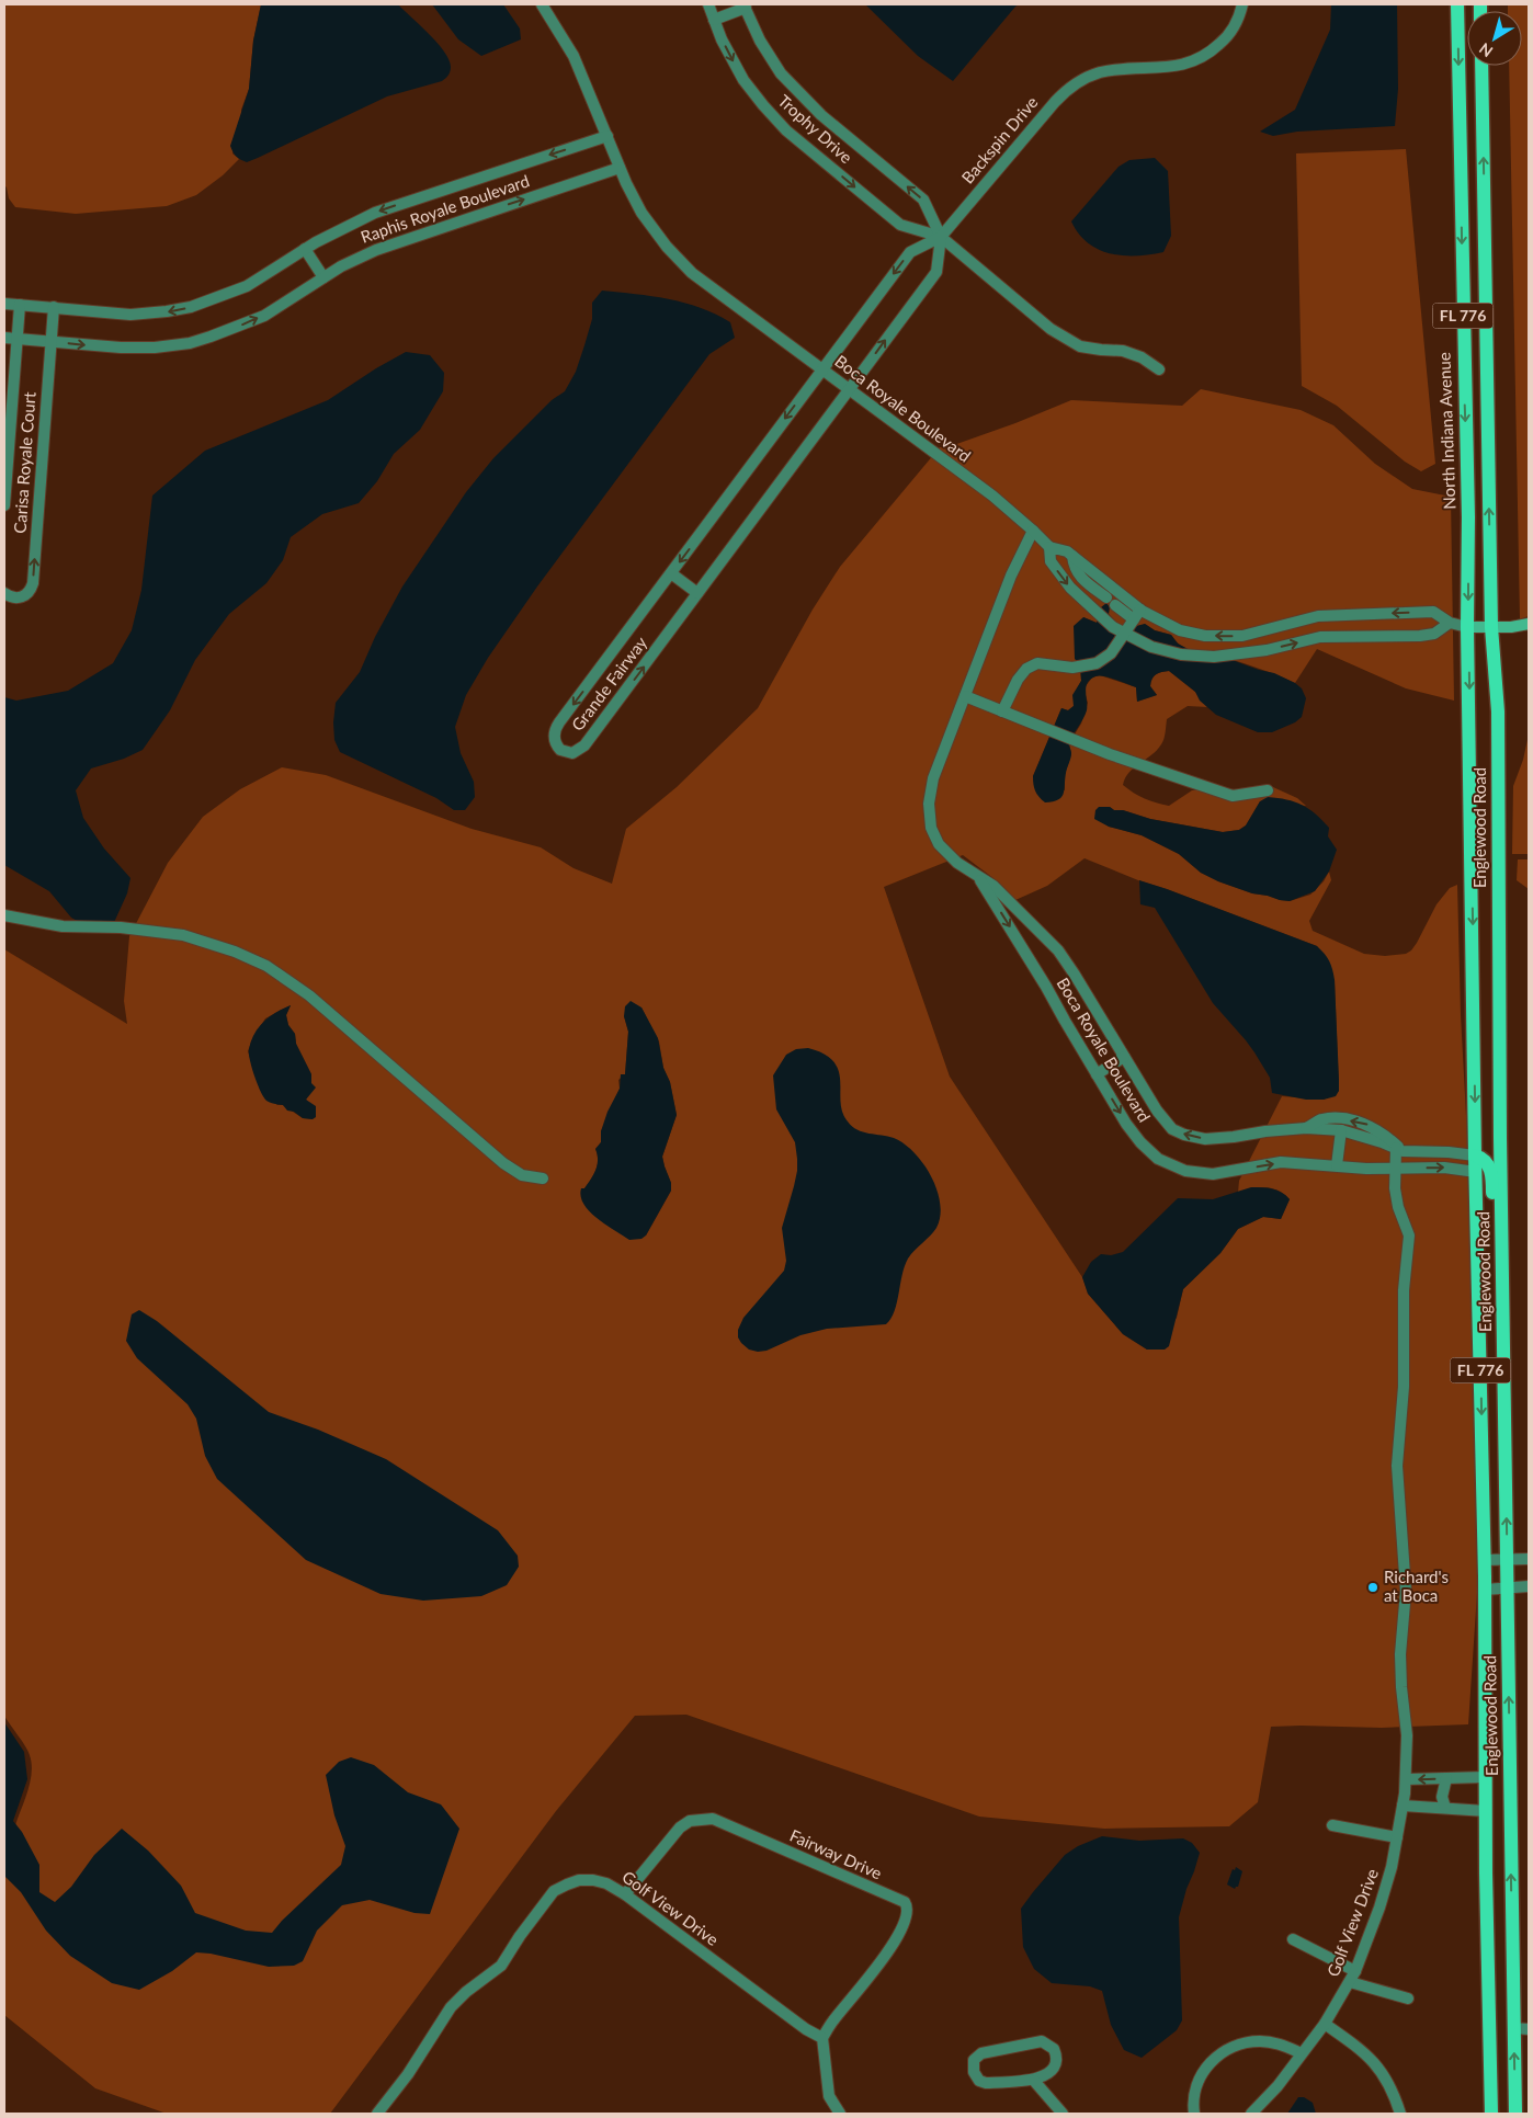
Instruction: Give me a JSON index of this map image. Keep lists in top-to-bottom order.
{
  "streets": {
    "main road": ["FL 776", "North Indiana Avenue", "Englewood Road"],
    "street": [
      "Trophy Drive",
      "Backspin Drive",
      "Raphis Royale Boulevard",
      "Boca Royale Boulevard",
      "Carisa Royale Court",
      "Grande Fairway",
      "Fairway Drive",
      "Golf View Drive"
    ]
  },
  "crossings": [
    ["Trophy Drive", "Backspin Drive"],
    ["Trophy Drive", "Grande Fairway"],
    ["Backspin Drive", "Boca Royale Boulevard"],
    ["Backspin Drive", "Grande Fairway"],
    ["Raphis Royale Boulevard", "Boca Royale Boulevard"],
    ["Raphis Royale Boulevard", "Carisa Royale Court"],
    ["FL 776", "Englewood Road"],
    ["Boca Royale Boulevard", "Grande Fairway"],
    ["Boca Royale Boulevard", "Englewood Road"],
    ["Boca Royale Boulevard", "Golf View Drive"],
    ["North Indiana Avenue", "Englewood Road"],
    ["Fairway Drive", "Golf View Drive"]
  ],
  "places": ["Richard's at Boca"],
  "north": "bottom left"
}
